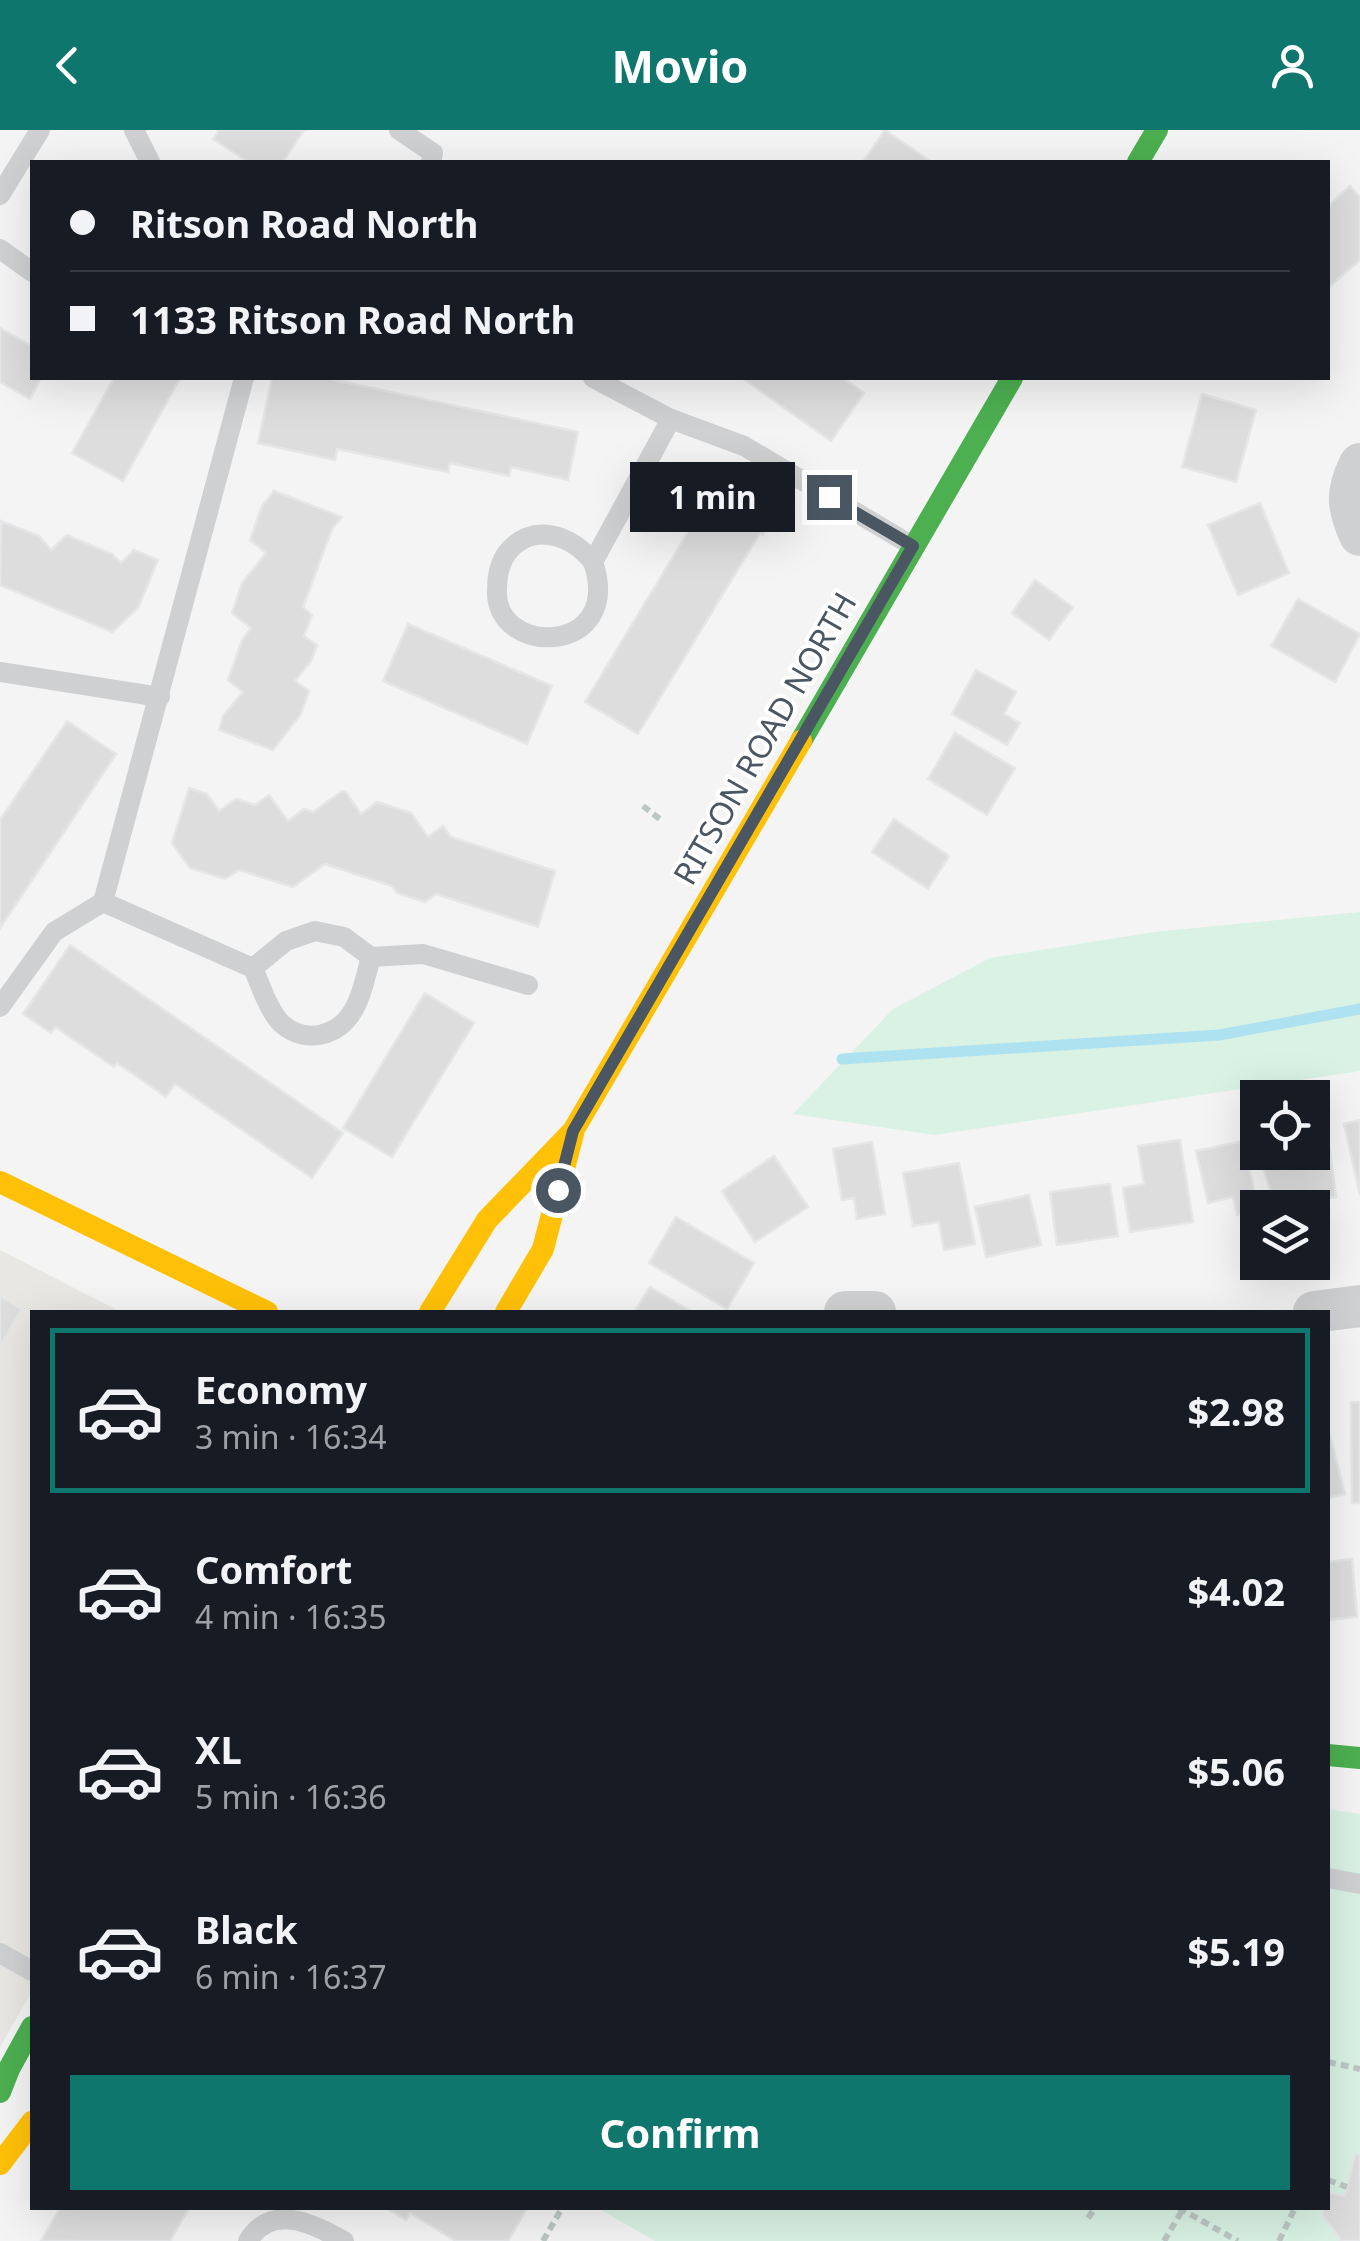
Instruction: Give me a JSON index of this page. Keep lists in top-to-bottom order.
{
  "streets": {
    "main road": ["RITSON ROAD NORTH"]
  },
  "page": {
    "header": "Movio",
    "banner": ["Ritson Road North", "1133 Ritson Road North"],
    "bubble": "1 min",
    "list": [
      {
        "name": "Economy",
        "note": "3 min · 16:34",
        "value": "$2.98"
      },
      {
        "name": "Comfort",
        "note": "4 min · 16:35",
        "value": "$4.02"
      },
      {
        "name": "XL",
        "note": "5 min · 16:36",
        "value": "$5.06"
      },
      {
        "name": "Black",
        "note": "6 min · 16:37",
        "value": "$5.19"
      }
    ],
    "buttons": "Confirm"
  }
}
